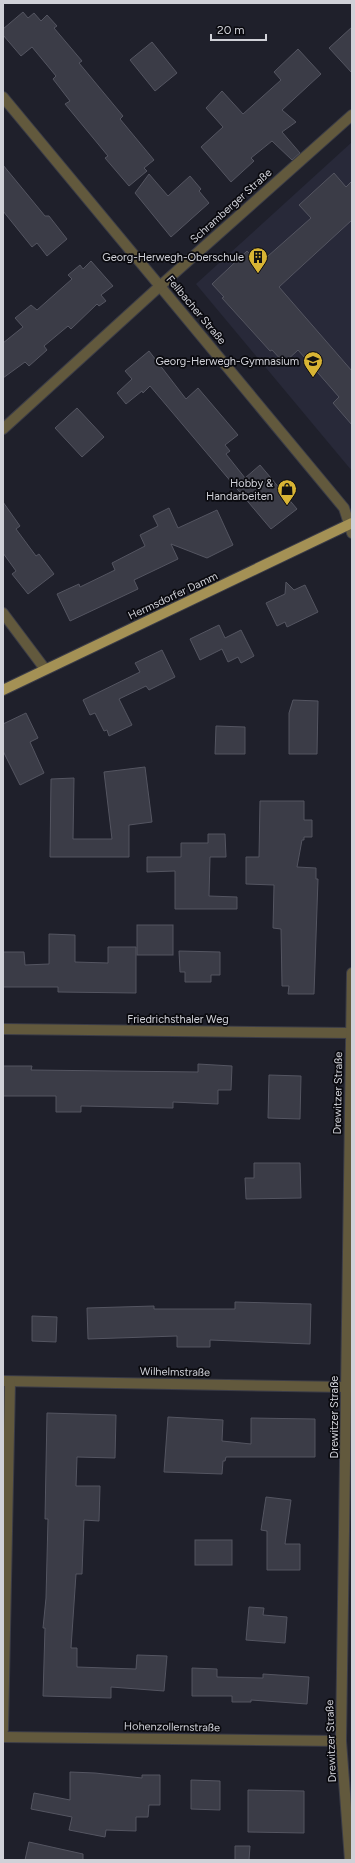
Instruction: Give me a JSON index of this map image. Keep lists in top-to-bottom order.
{
  "streets": {
    "main road": ["Hermsdorfer Damm"],
    "street": [
      "Schramberger Straße",
      "Fellbacher Straße",
      "Friedrichsthaler Weg",
      "Drewitzer Straße",
      "Wilhelmstraße",
      "Hohenzollernstraße"
    ]
  },
  "crossings": [
    ["Schramberger Straße", "Fellbacher Straße"],
    ["Fellbacher Straße", "Hermsdorfer Damm"],
    ["Friedrichsthaler Weg", "Drewitzer Straße"],
    ["Drewitzer Straße", "Wilhelmstraße"],
    ["Drewitzer Straße", "Hohenzollernstraße"]
  ],
  "places": {
    "building": ["Georg-Herwegh-Oberschule"],
    "school or university": ["Georg-Herwegh-Gymnasium"],
    "shop": ["Hobby & Handarbeiten"]
  },
  "scale_bar": "20 m"
}
